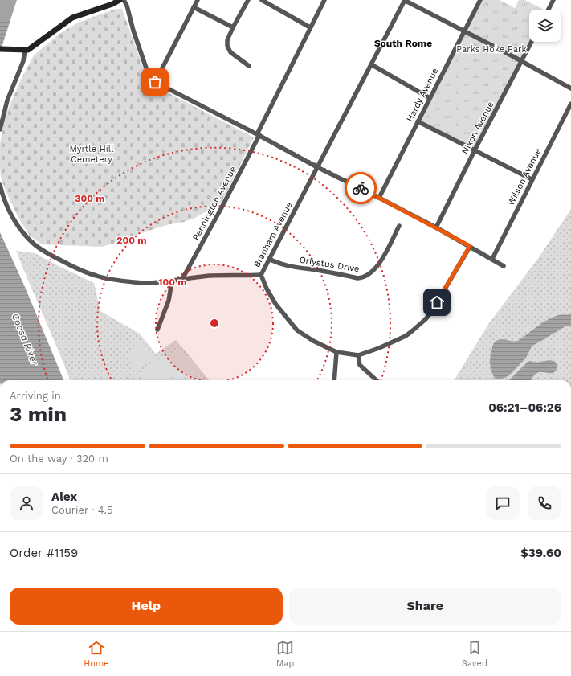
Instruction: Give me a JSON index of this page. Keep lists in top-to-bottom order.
{
  "streets": {
    "street": [
      "Hardy Avenue",
      "Nixon Avenue",
      "Wilson Avenue",
      "Pennington Avenue",
      "Branham Avenue",
      "Orlystus Drive"
    ]
  },
  "crossings": [
    ["Pennington Avenue", "Branham Avenue"],
    ["Branham Avenue", "Orlystus Drive"]
  ],
  "districts": ["South Rome"],
  "water": ["Coosa River"],
  "parks": ["Parks Hoke Park", "Myrtle Hill Cemetery"],
  "page": {
    "heading": ["3 min", "Arriving in", "06:21–06:26"],
    "panel": [
      "Alex",
      "Courier · 4.5",
      "Order #1159",
      "$39.60"
    ],
    "bar": "On the way · 320 m",
    "buttons": ["Help", "Share"],
    "tabs": ["Home", "Map", "Saved"]
  },
  "rings": ["300 m", "200 m", "100 m"]
}
